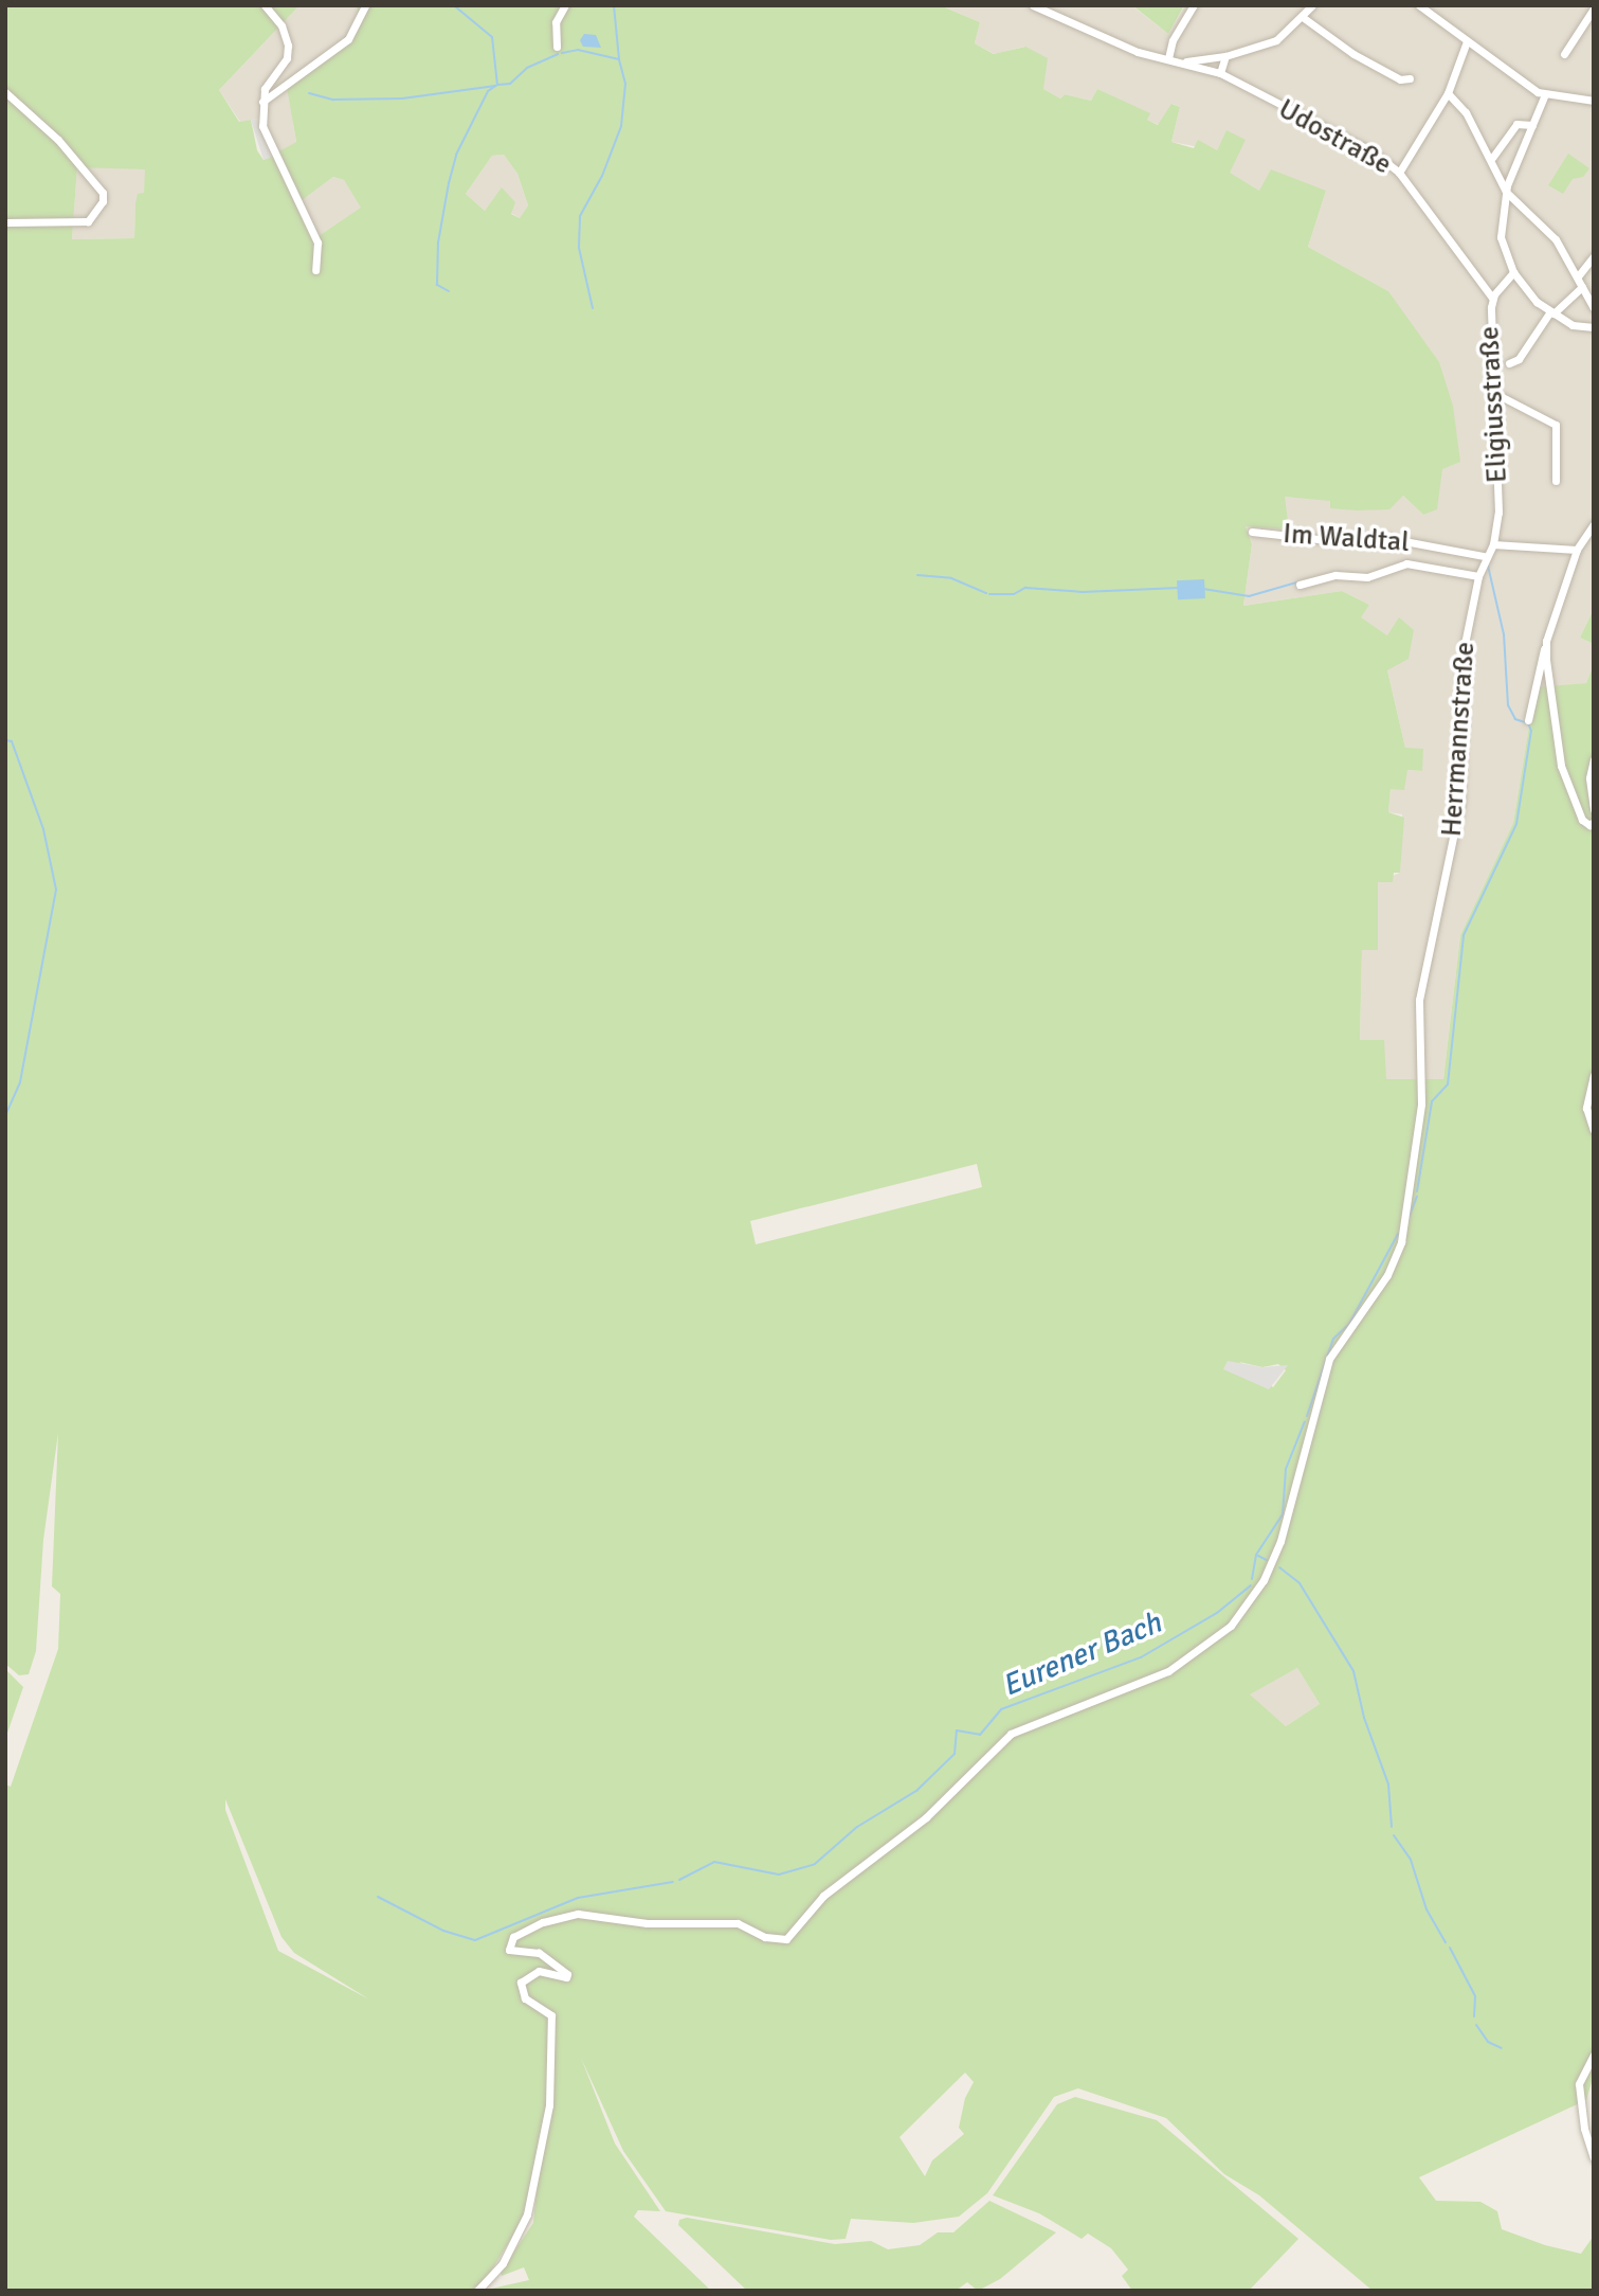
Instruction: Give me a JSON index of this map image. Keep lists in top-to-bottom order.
{
  "streets": {
    "street": [
      "Udostraße",
      "Eligiusstraße",
      "Im Waldtal",
      "Herrmannstraße"
    ]
  },
  "crossings": [
    ["Udostraße", "Eligiusstraße"],
    ["Eligiusstraße", "Herrmannstraße"],
    ["Im Waldtal", "Herrmannstraße"]
  ],
  "water": ["Eurener Bach"]
}
